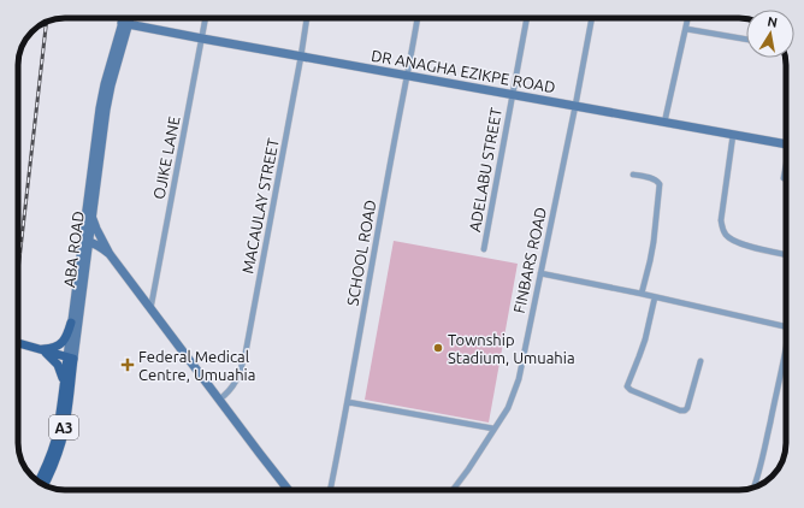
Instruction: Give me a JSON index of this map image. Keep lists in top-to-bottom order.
{
  "streets": {
    "main road": ["DR ANAGHA EZIKPE ROAD", "ABA ROAD", "A3"],
    "street": [
      "OJIKE LANE",
      "ADELABU STREET",
      "MACAULAY STREET",
      "SCHOOL ROAD",
      "FINBARS ROAD"
    ]
  },
  "crossings": [
    ["DR ANAGHA EZIKPE ROAD", "OJIKE LANE"],
    ["DR ANAGHA EZIKPE ROAD", "ADELABU STREET"],
    ["DR ANAGHA EZIKPE ROAD", "MACAULAY STREET"],
    ["DR ANAGHA EZIKPE ROAD", "ABA ROAD"],
    ["DR ANAGHA EZIKPE ROAD", "SCHOOL ROAD"],
    ["DR ANAGHA EZIKPE ROAD", "FINBARS ROAD"]
  ],
  "places": {
    "other": ["Township Stadium, Umuahia"],
    "health": ["Federal Medical Centre, Umuahia"]
  },
  "north": "top"
}
